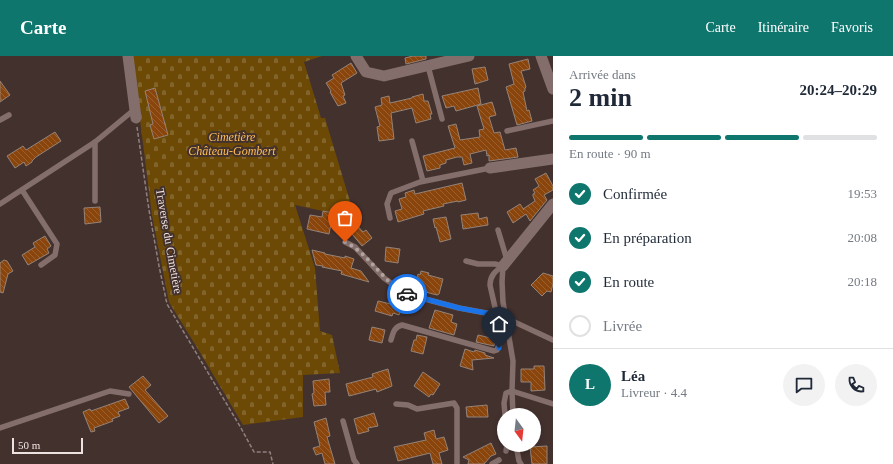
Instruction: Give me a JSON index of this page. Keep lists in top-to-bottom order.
{
  "streets": {
    "path": ["Traverse du Cimetière"]
  },
  "parks": ["Cimetière Château-Gombert"],
  "scale_bar": "50 m",
  "north": "bottom",
  "page": {
    "header": "Carte",
    "nav": ["Carte", "Itinéraire", "Favoris"],
    "heading": ["2 min", "Arrivée dans", "20:24–20:29"],
    "panel": ["Léa", "Livreur · 4.4"],
    "bar": "En route · 90 m",
    "list": [
      ["Confirmée", "19:53"],
      ["En préparation", "20:08"],
      ["En route", "20:18"],
      "Livrée"
    ],
    "round": "L",
    "scale": "50 m"
  }
}
